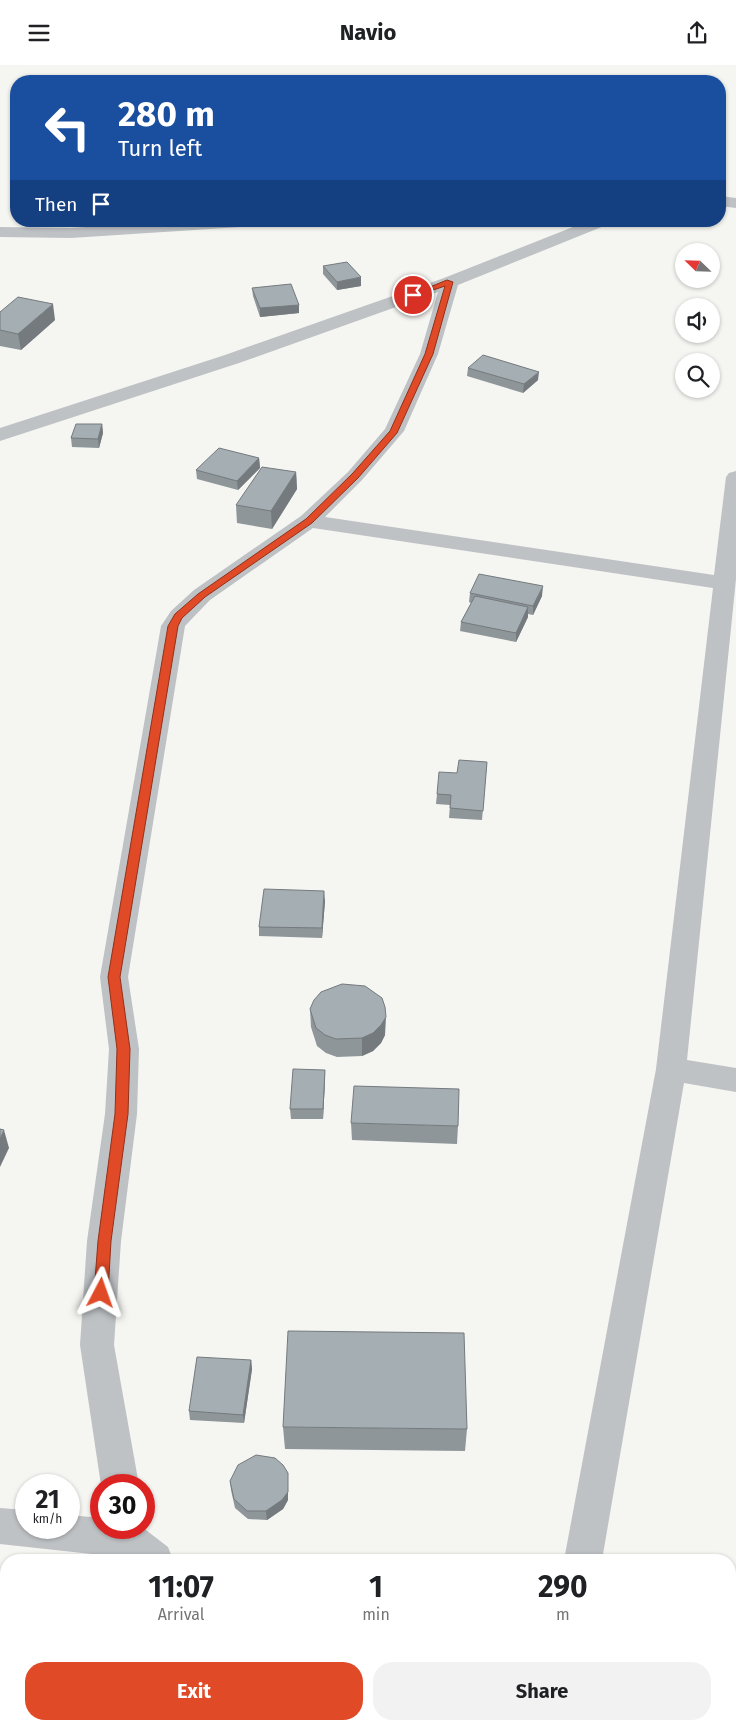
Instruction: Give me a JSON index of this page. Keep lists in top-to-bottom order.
{
  "north": "top left",
  "page": {
    "header": "Navio",
    "turn": ["280 m", "Turn left"],
    "then": "Then",
    "speed": "21 km/h",
    "limit": "30",
    "eta": [
      "11:07",
      "Arrival",
      "1",
      "min",
      "290",
      "m"
    ],
    "buttons": ["Exit", "Share"]
  }
}
